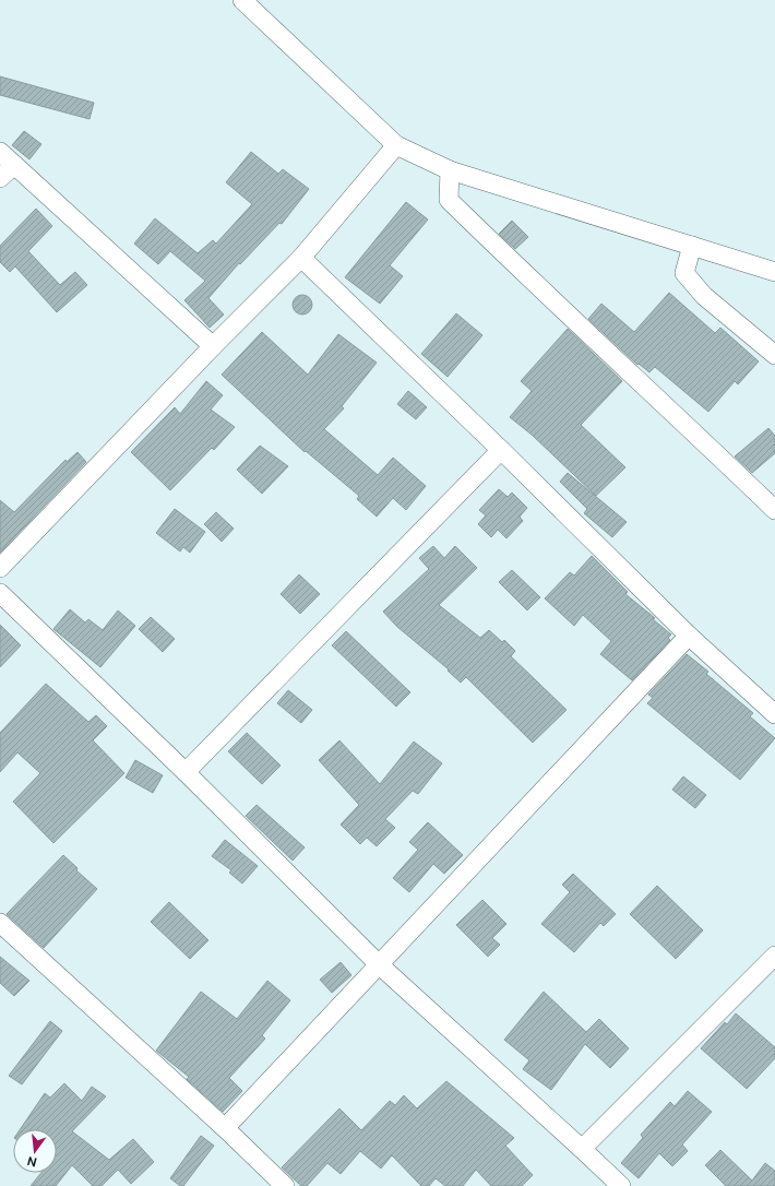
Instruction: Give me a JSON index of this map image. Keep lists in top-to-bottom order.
{
  "north": "bottom"
}
